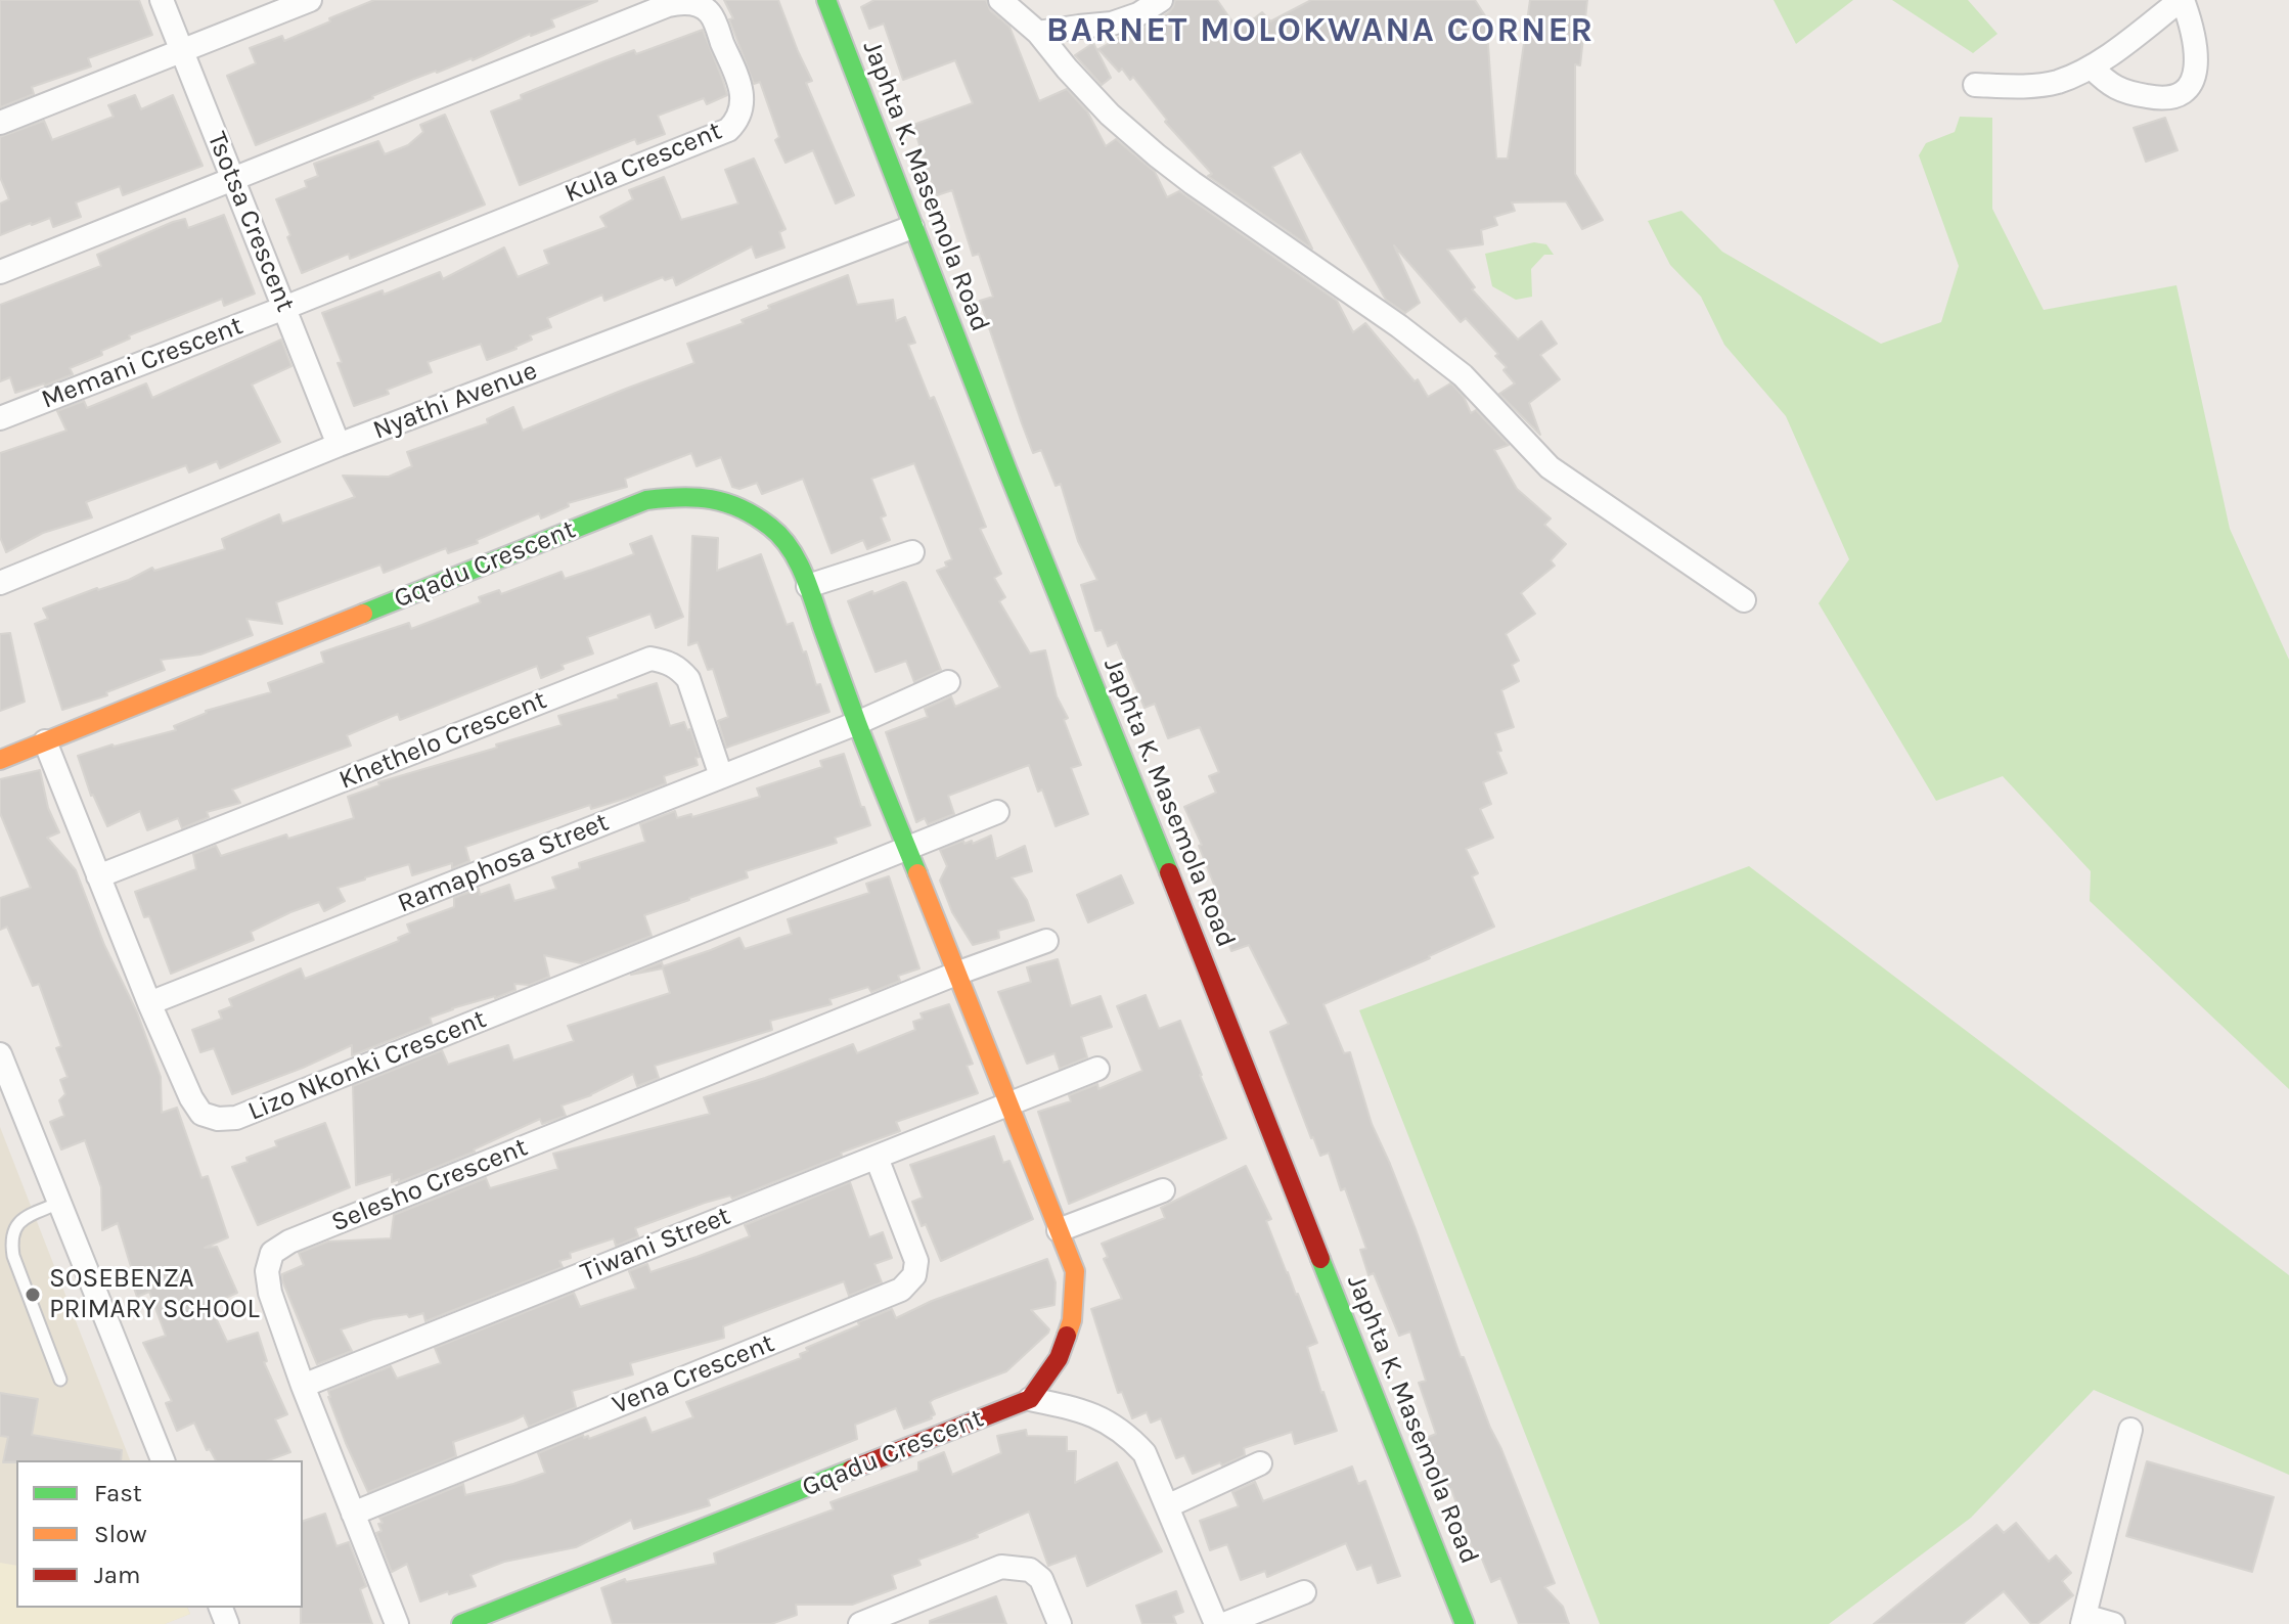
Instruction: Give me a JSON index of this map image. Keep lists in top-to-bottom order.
{
  "streets": {
    "street": [
      "Kula Crescent",
      "Japhta K. Masemola Road",
      "Tsotsa Crescent",
      "Memani Crescent",
      "Nyathi Avenue",
      "Gqadu Crescent",
      "Khethelo Crescent",
      "Ramaphosa Street",
      "Lizo Nkonki Crescent",
      "Selesho Crescent",
      "Tiwani Street",
      "Vena Crescent"
    ]
  },
  "crossings": [
    ["Kula Crescent", "Tsotsa Crescent"],
    ["Kula Crescent", "Memani Crescent"],
    ["Japhta K. Masemola Road", "Nyathi Avenue"],
    ["Tsotsa Crescent", "Memani Crescent"],
    ["Tsotsa Crescent", "Nyathi Avenue"],
    ["Gqadu Crescent", "Ramaphosa Street"],
    ["Gqadu Crescent", "Lizo Nkonki Crescent"],
    ["Gqadu Crescent", "Selesho Crescent"],
    ["Gqadu Crescent", "Tiwani Street"],
    ["Khethelo Crescent", "Ramaphosa Street"],
    ["Khethelo Crescent", "Lizo Nkonki Crescent"],
    ["Ramaphosa Street", "Lizo Nkonki Crescent"],
    ["Selesho Crescent", "Tiwani Street"],
    ["Selesho Crescent", "Vena Crescent"],
    ["Tiwani Street", "Vena Crescent"]
  ],
  "districts": ["BARNET MOLOKWANA CORNER"],
  "places": ["SOSEBENZA PRIMARY SCHOOL"],
  "legend": ["Fast", "Slow", "Jam"]
}
